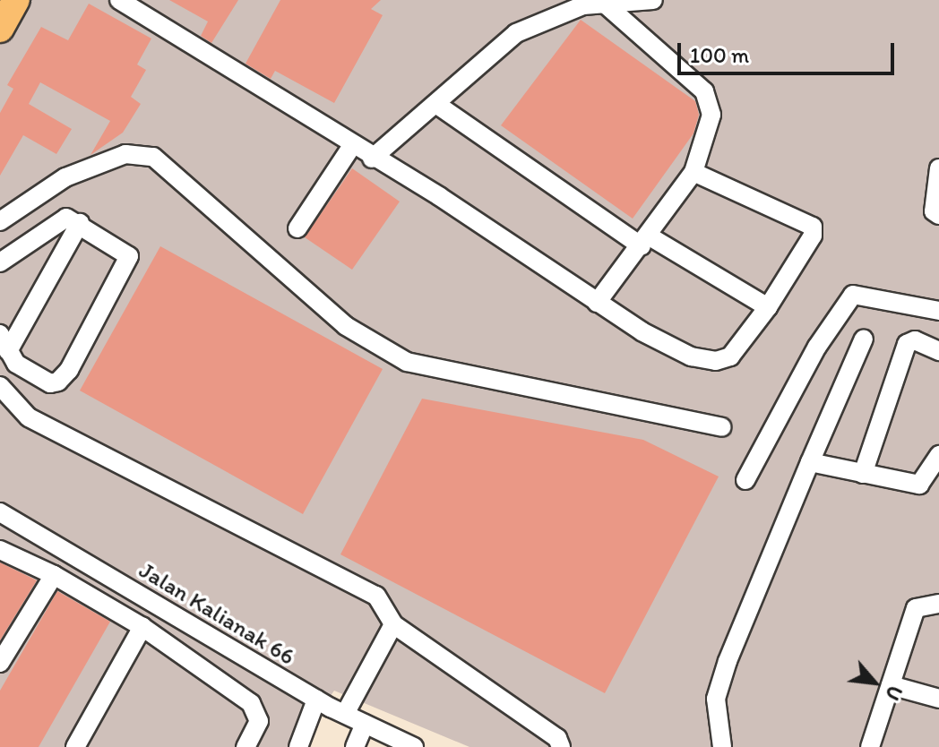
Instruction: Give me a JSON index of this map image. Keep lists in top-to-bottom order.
{
  "streets": {
    "lane": ["Jalan Kalianak 66"]
  },
  "scale_bar": "100 m",
  "north": "bottom right"
}
